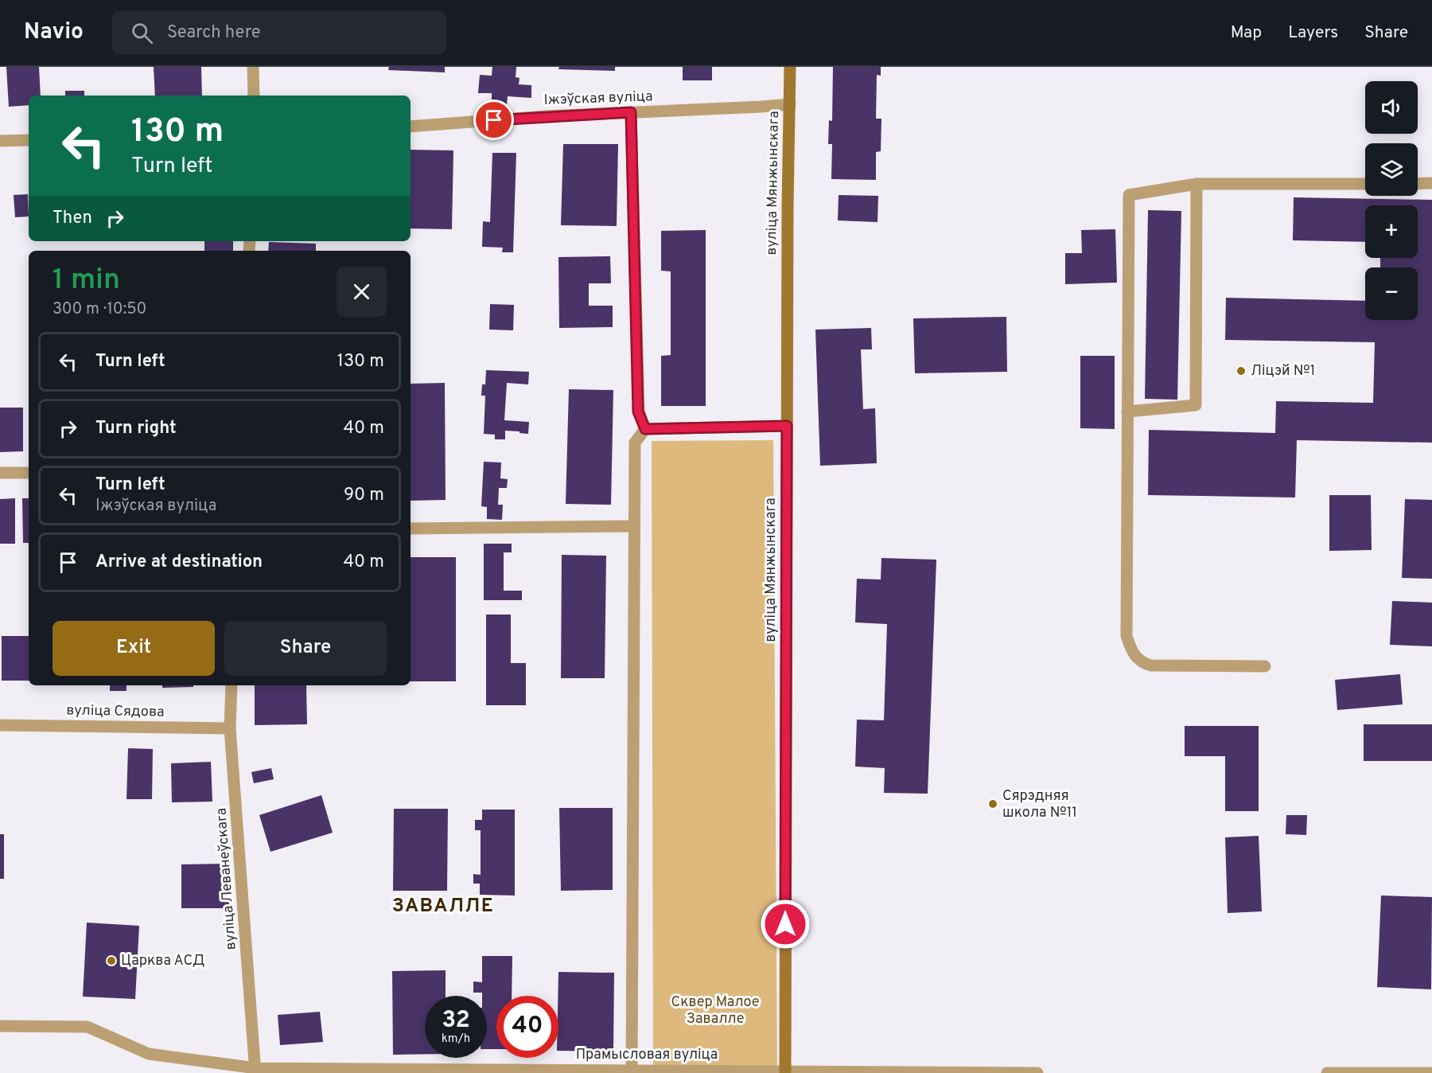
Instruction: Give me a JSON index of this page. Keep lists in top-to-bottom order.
{
  "streets": {
    "street": [
      "Іжэўская вуліца",
      "вуліца Мянжынскага",
      "вуліца Сядова",
      "вуліца Леванеўскага",
      "Прамысловая вуліца"
    ]
  },
  "crossings": [
    ["Іжэўская вуліца", "вуліца Мянжынскага"],
    ["вуліца Мянжынскага", "Прамысловая вуліца"],
    ["вуліца Сядова", "вуліца Леванеўскага"],
    ["вуліца Леванеўскага", "Прамысловая вуліца"]
  ],
  "districts": ["ЗАВАЛЛЕ"],
  "parks": ["Сквер Малое Завалле"],
  "places": ["Ліцэй №1", "Сярэдняя школа №11", "Царква АСД"],
  "page": {
    "header": "Navio",
    "search": "Search here",
    "nav": ["Map", "Layers", "Share"],
    "map_buttons": ["+", "−"],
    "turn": ["130 m", "Turn left"],
    "then": "Then",
    "heading": ["1 min", "300 m · 10:50"],
    "list": [
      {
        "name": "Turn left",
        "value": "130 m"
      },
      {
        "name": "Turn right",
        "value": "40 m"
      },
      {
        "name": "Turn left",
        "note": "Іжэўская вуліца",
        "value": "90 m"
      },
      {
        "name": "Arrive at destination",
        "value": "40 m"
      }
    ],
    "buttons": ["Exit", "Share"],
    "speed": "32 km/h",
    "limit": "40"
  }
}
